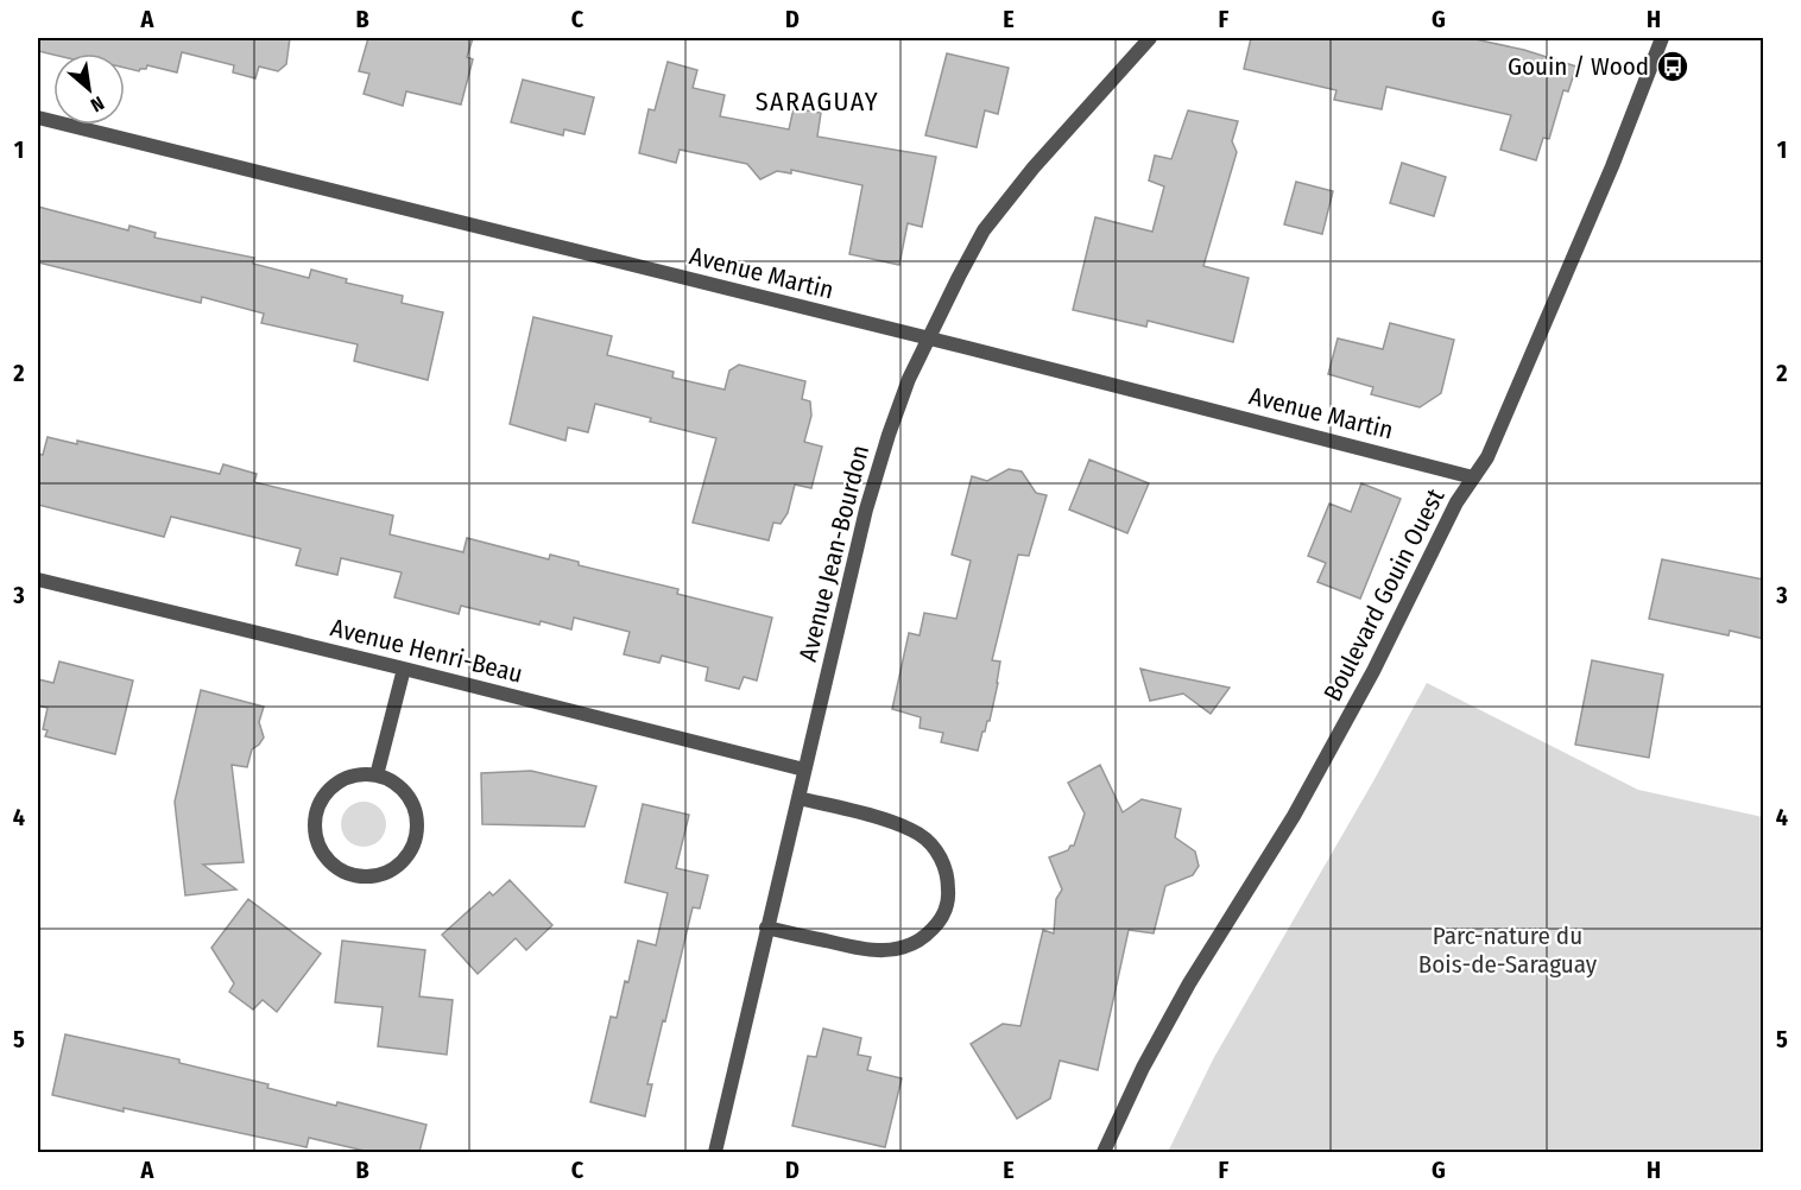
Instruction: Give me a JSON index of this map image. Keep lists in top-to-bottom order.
{
  "streets": {
    "street": [
      "Avenue Martin",
      "Avenue Jean-Bourdon",
      "Boulevard Gouin Ouest",
      "Avenue Henri-Beau"
    ]
  },
  "crossings": [
    ["Avenue Martin", "Avenue Jean-Bourdon"],
    ["Avenue Martin", "Boulevard Gouin Ouest"],
    ["Avenue Jean-Bourdon", "Avenue Henri-Beau"]
  ],
  "districts": ["SARAGUAY"],
  "parks": ["Parc-nature du Bois-de-Saraguay"],
  "places": {
    "bus stop": ["Gouin / Wood"]
  },
  "north": "bottom right",
  "grid": {
    "columns": [
      "A",
      "B",
      "C",
      "D",
      "E",
      "F",
      "G",
      "H"
    ],
    "rows": [
      "1",
      "2",
      "3",
      "4",
      "5"
    ]
  }
}
